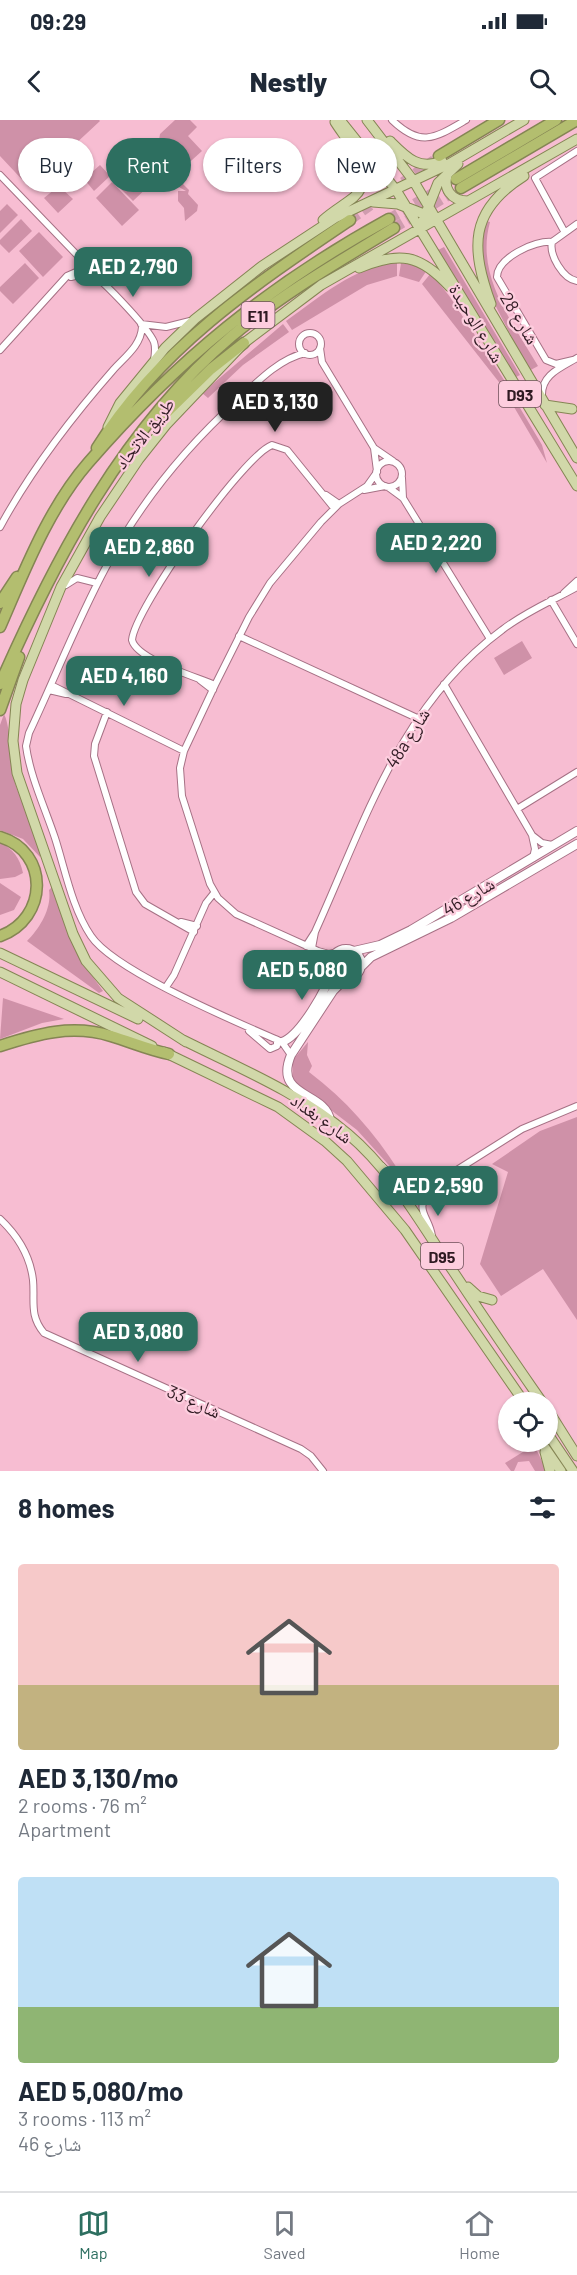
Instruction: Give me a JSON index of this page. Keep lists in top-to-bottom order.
{
  "streets": {
    "highway": ["E11", "طريق الاتحاد"],
    "main road": [
      "شارع الوحيدة",
      "D93",
      "شارع بغداد",
      "D95"
    ],
    "street": [
      "شارع 28",
      "48a شارع",
      "شارع 46",
      "شارع 33"
    ]
  },
  "crossings": [
    ["E11", "شارع الوحيدة"],
    ["E11", "D93"],
    ["شارع الوحيدة", "D93"]
  ],
  "page": {
    "status": "09:29",
    "header": "Nestly",
    "chip": [
      "Buy",
      "Rent",
      "Filters",
      "New"
    ],
    "price": [
      "AED 2,790",
      "AED 3,130",
      "AED 2,220",
      "AED 2,860",
      "AED 4,160",
      "AED 5,080",
      "AED 2,590",
      "AED 3,080"
    ],
    "heading": "8 homes",
    "list": [
      {
        "name": "AED 3,130/mo",
        "note": "2 rooms · 76 m² · Apartment"
      },
      {
        "name": "AED 5,080/mo",
        "note": "3 rooms · 113 m² · شارع 46"
      }
    ],
    "tabs": ["Map", "Saved", "Home"]
  }
}
